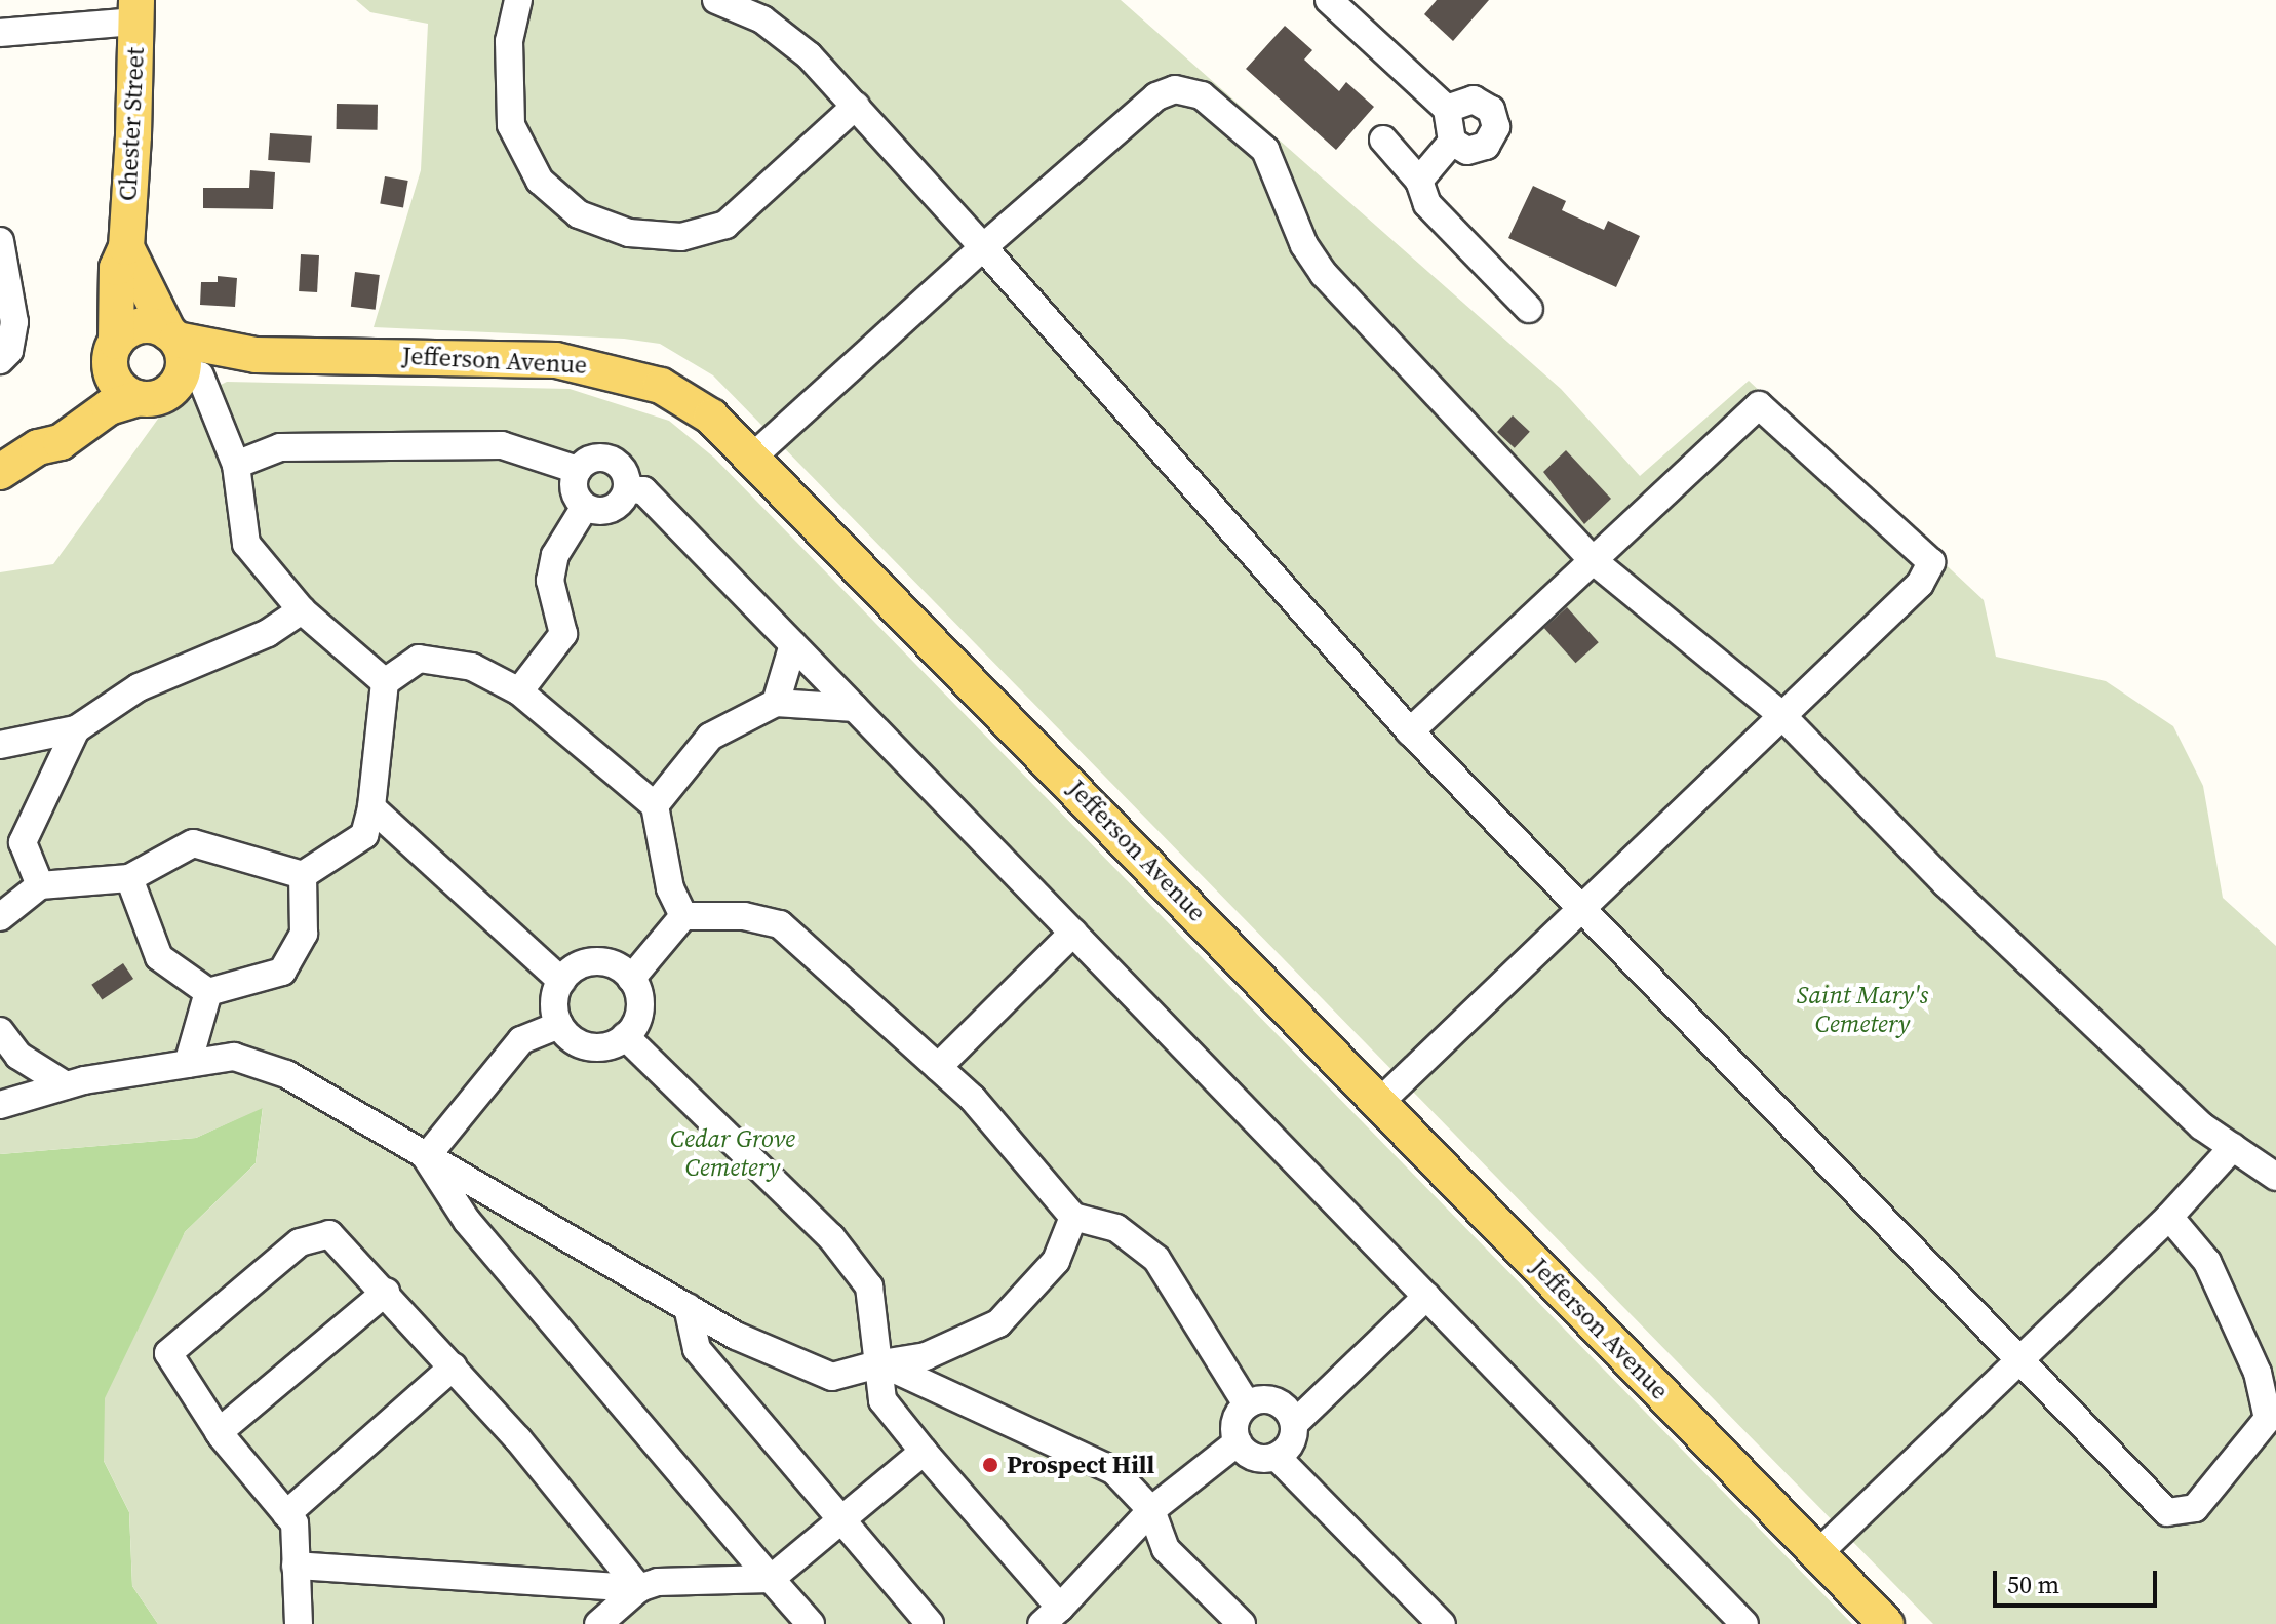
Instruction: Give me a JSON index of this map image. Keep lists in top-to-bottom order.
{
  "streets": {
    "main road": ["Chester Street", "Jefferson Avenue"]
  },
  "crossings": [
    ["Chester Street", "Jefferson Avenue"]
  ],
  "parks": ["Saint Mary's Cemetery", "Cedar Grove Cemetery"],
  "places": ["Prospect Hill"],
  "scale_bar": "50 m"
}
